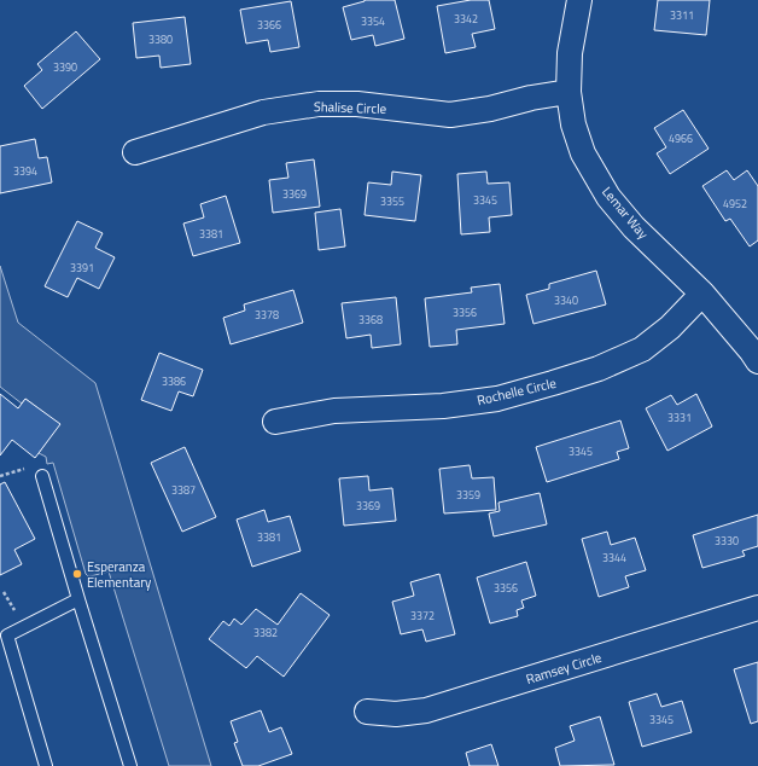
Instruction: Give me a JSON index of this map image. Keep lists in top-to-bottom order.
{
  "streets": {
    "street": [
      "Shalise Circle",
      "Lemar Way",
      "Rochelle Circle",
      "Ramsey Circle"
    ]
  },
  "crossings": [
    ["Shalise Circle", "Lemar Way"],
    ["Lemar Way", "Rochelle Circle"]
  ],
  "places": ["Esperanza Elementary"],
  "house_numbers": [
    "3311",
    "3342",
    "3354",
    "3366",
    "3380",
    "3390",
    "4966",
    "3394",
    "3369",
    "3345",
    "3355",
    "4952",
    "3381",
    "3391",
    "3340",
    "3356",
    "3378",
    "3368",
    "3386",
    "3331",
    "3345",
    "3387",
    "3359",
    "3369",
    "3381",
    "3330",
    "3344",
    "3356",
    "3372",
    "3382",
    "3345"
  ]
}
